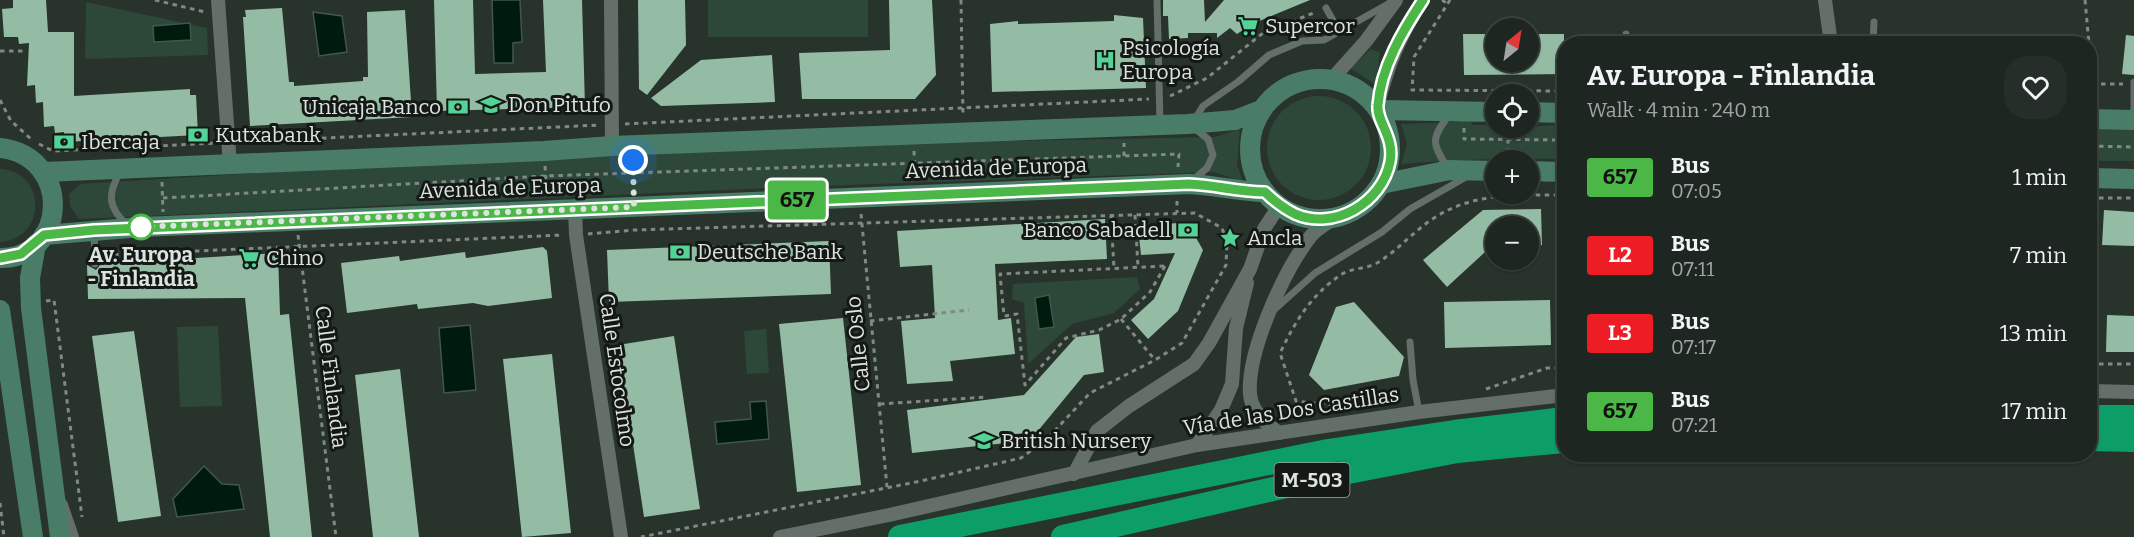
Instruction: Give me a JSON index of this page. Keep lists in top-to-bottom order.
{
  "streets": {
    "highway": ["M-503"],
    "street": ["Avenida de Europa", "Calle Estocolmo", "Vía de las Dos Castillas"],
    "path": ["Calle Oslo", "Calle Finlandia"]
  },
  "crossings": [
    ["Avenida de Europa", "Calle Oslo"],
    ["Avenida de Europa", "Calle Estocolmo"],
    ["Avenida de Europa", "Calle Finlandia"]
  ],
  "places": {
    "supermarket": ["Supercor", "Chino"],
    "hospital": ["Psicología Europa"],
    "school or university": ["Don Pitufo", "British Nursery"],
    "bank": [
      "Unicaja Banco",
      "Kutxabank",
      "Ibercaja",
      "Banco Sabadell",
      "Deutsche Bank"
    ],
    "other": ["Av. Europa - Finlandia"],
    "place": ["Ancla"]
  },
  "lines": ["bus line 657"],
  "north": "top right",
  "page": {
    "on_map": "657",
    "map_buttons": ["+", "−"],
    "heading": ["Av. Europa - Finlandia", "Walk · 4 min · 240 m"],
    "list": [
      {
        "mark": "657",
        "name": "Bus",
        "note": "07:05",
        "value": "1 min"
      },
      {
        "mark": "L2",
        "name": "Bus",
        "note": "07:11",
        "value": "7 min"
      },
      {
        "mark": "L3",
        "name": "Bus",
        "note": "07:17",
        "value": "13 min"
      },
      {
        "mark": "657",
        "name": "Bus",
        "note": "07:21",
        "value": "17 min"
      }
    ]
  }
}
